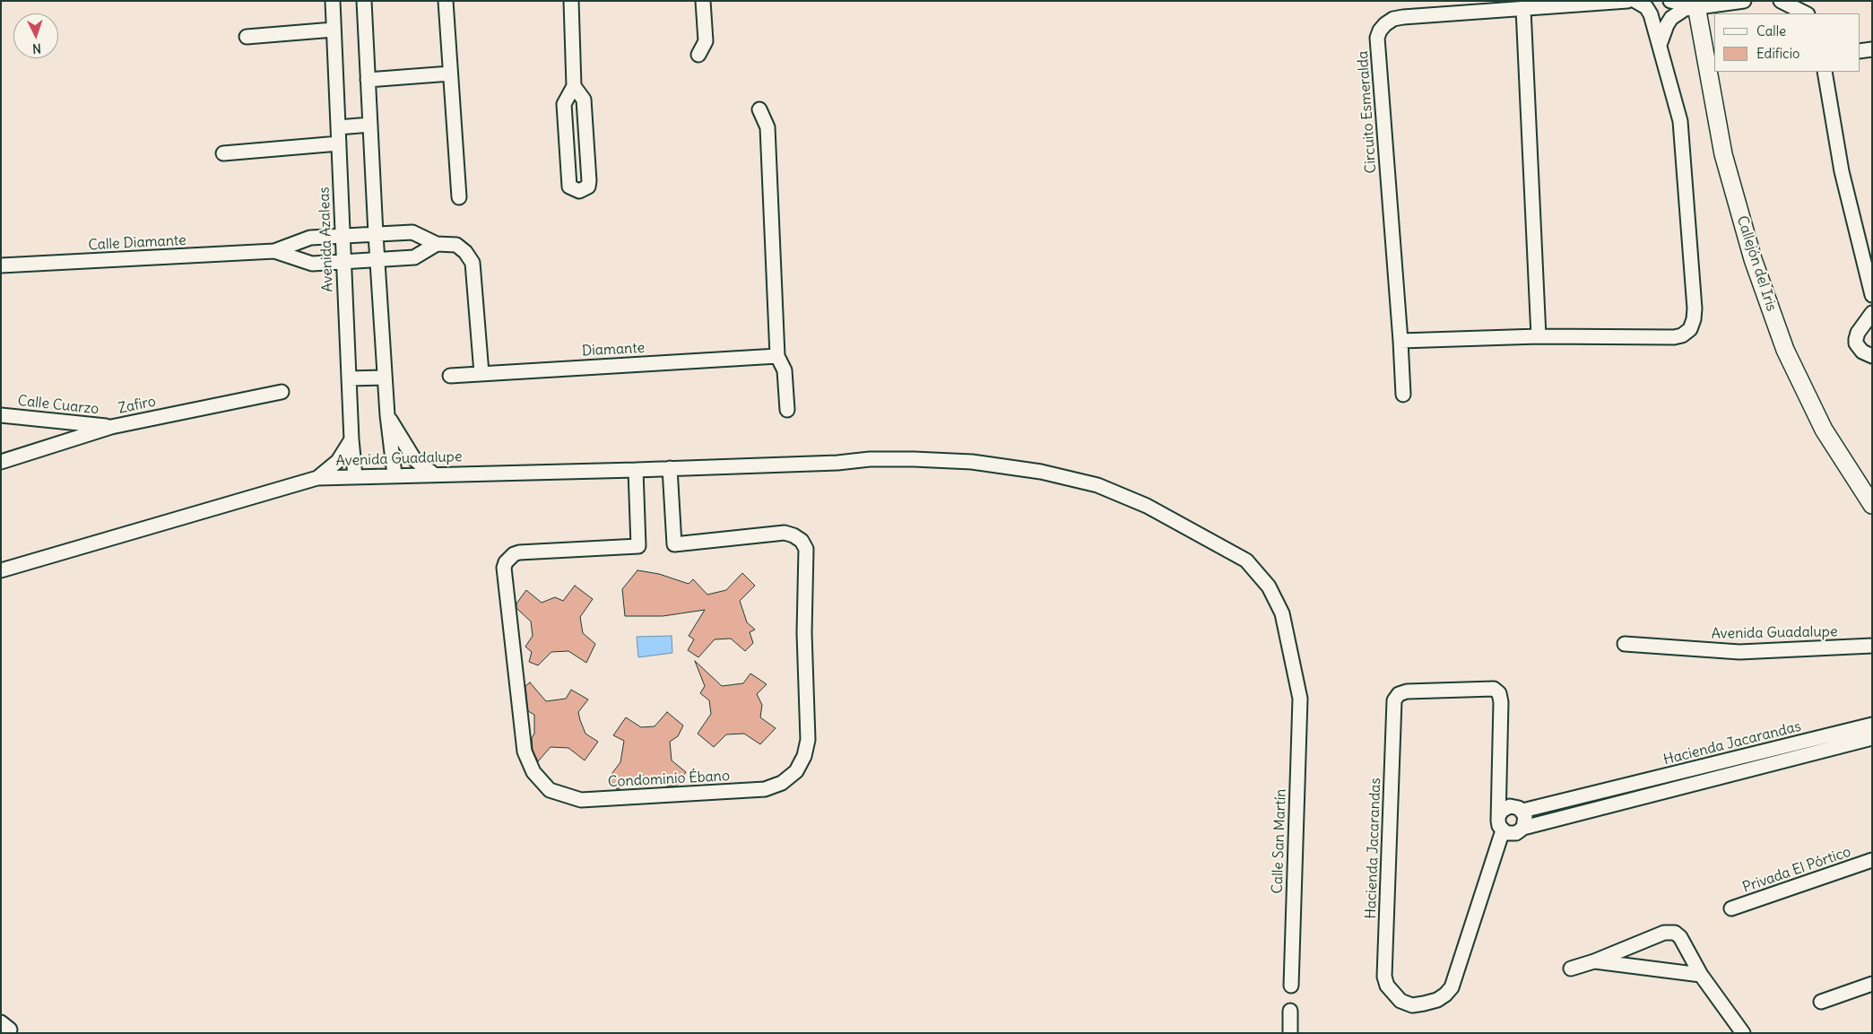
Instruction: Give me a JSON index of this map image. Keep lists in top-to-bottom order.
{
  "streets": {
    "street": [
      "Circuito Esmeralda",
      "Avenida Azaleas",
      "Calle Diamante",
      "Callejón del Iris",
      "Diamante",
      "Calle Cuarzo",
      "Zafiro",
      "Avenida Guadalupe",
      "Hacienda Jacarandas",
      "Condominio Ébano",
      "Calle San Martín",
      "Privada El Pórtico"
    ]
  },
  "crossings": [
    ["Avenida Azaleas", "Calle Diamante"],
    ["Avenida Azaleas", "Avenida Guadalupe"],
    ["Calle Diamante", "Diamante"],
    ["Calle Cuarzo", "Zafiro"],
    ["Avenida Guadalupe", "Condominio Ébano"],
    ["Avenida Guadalupe", "Calle San Martín"]
  ],
  "legend": ["Calle", "Edificio"],
  "north": "bottom"
}
